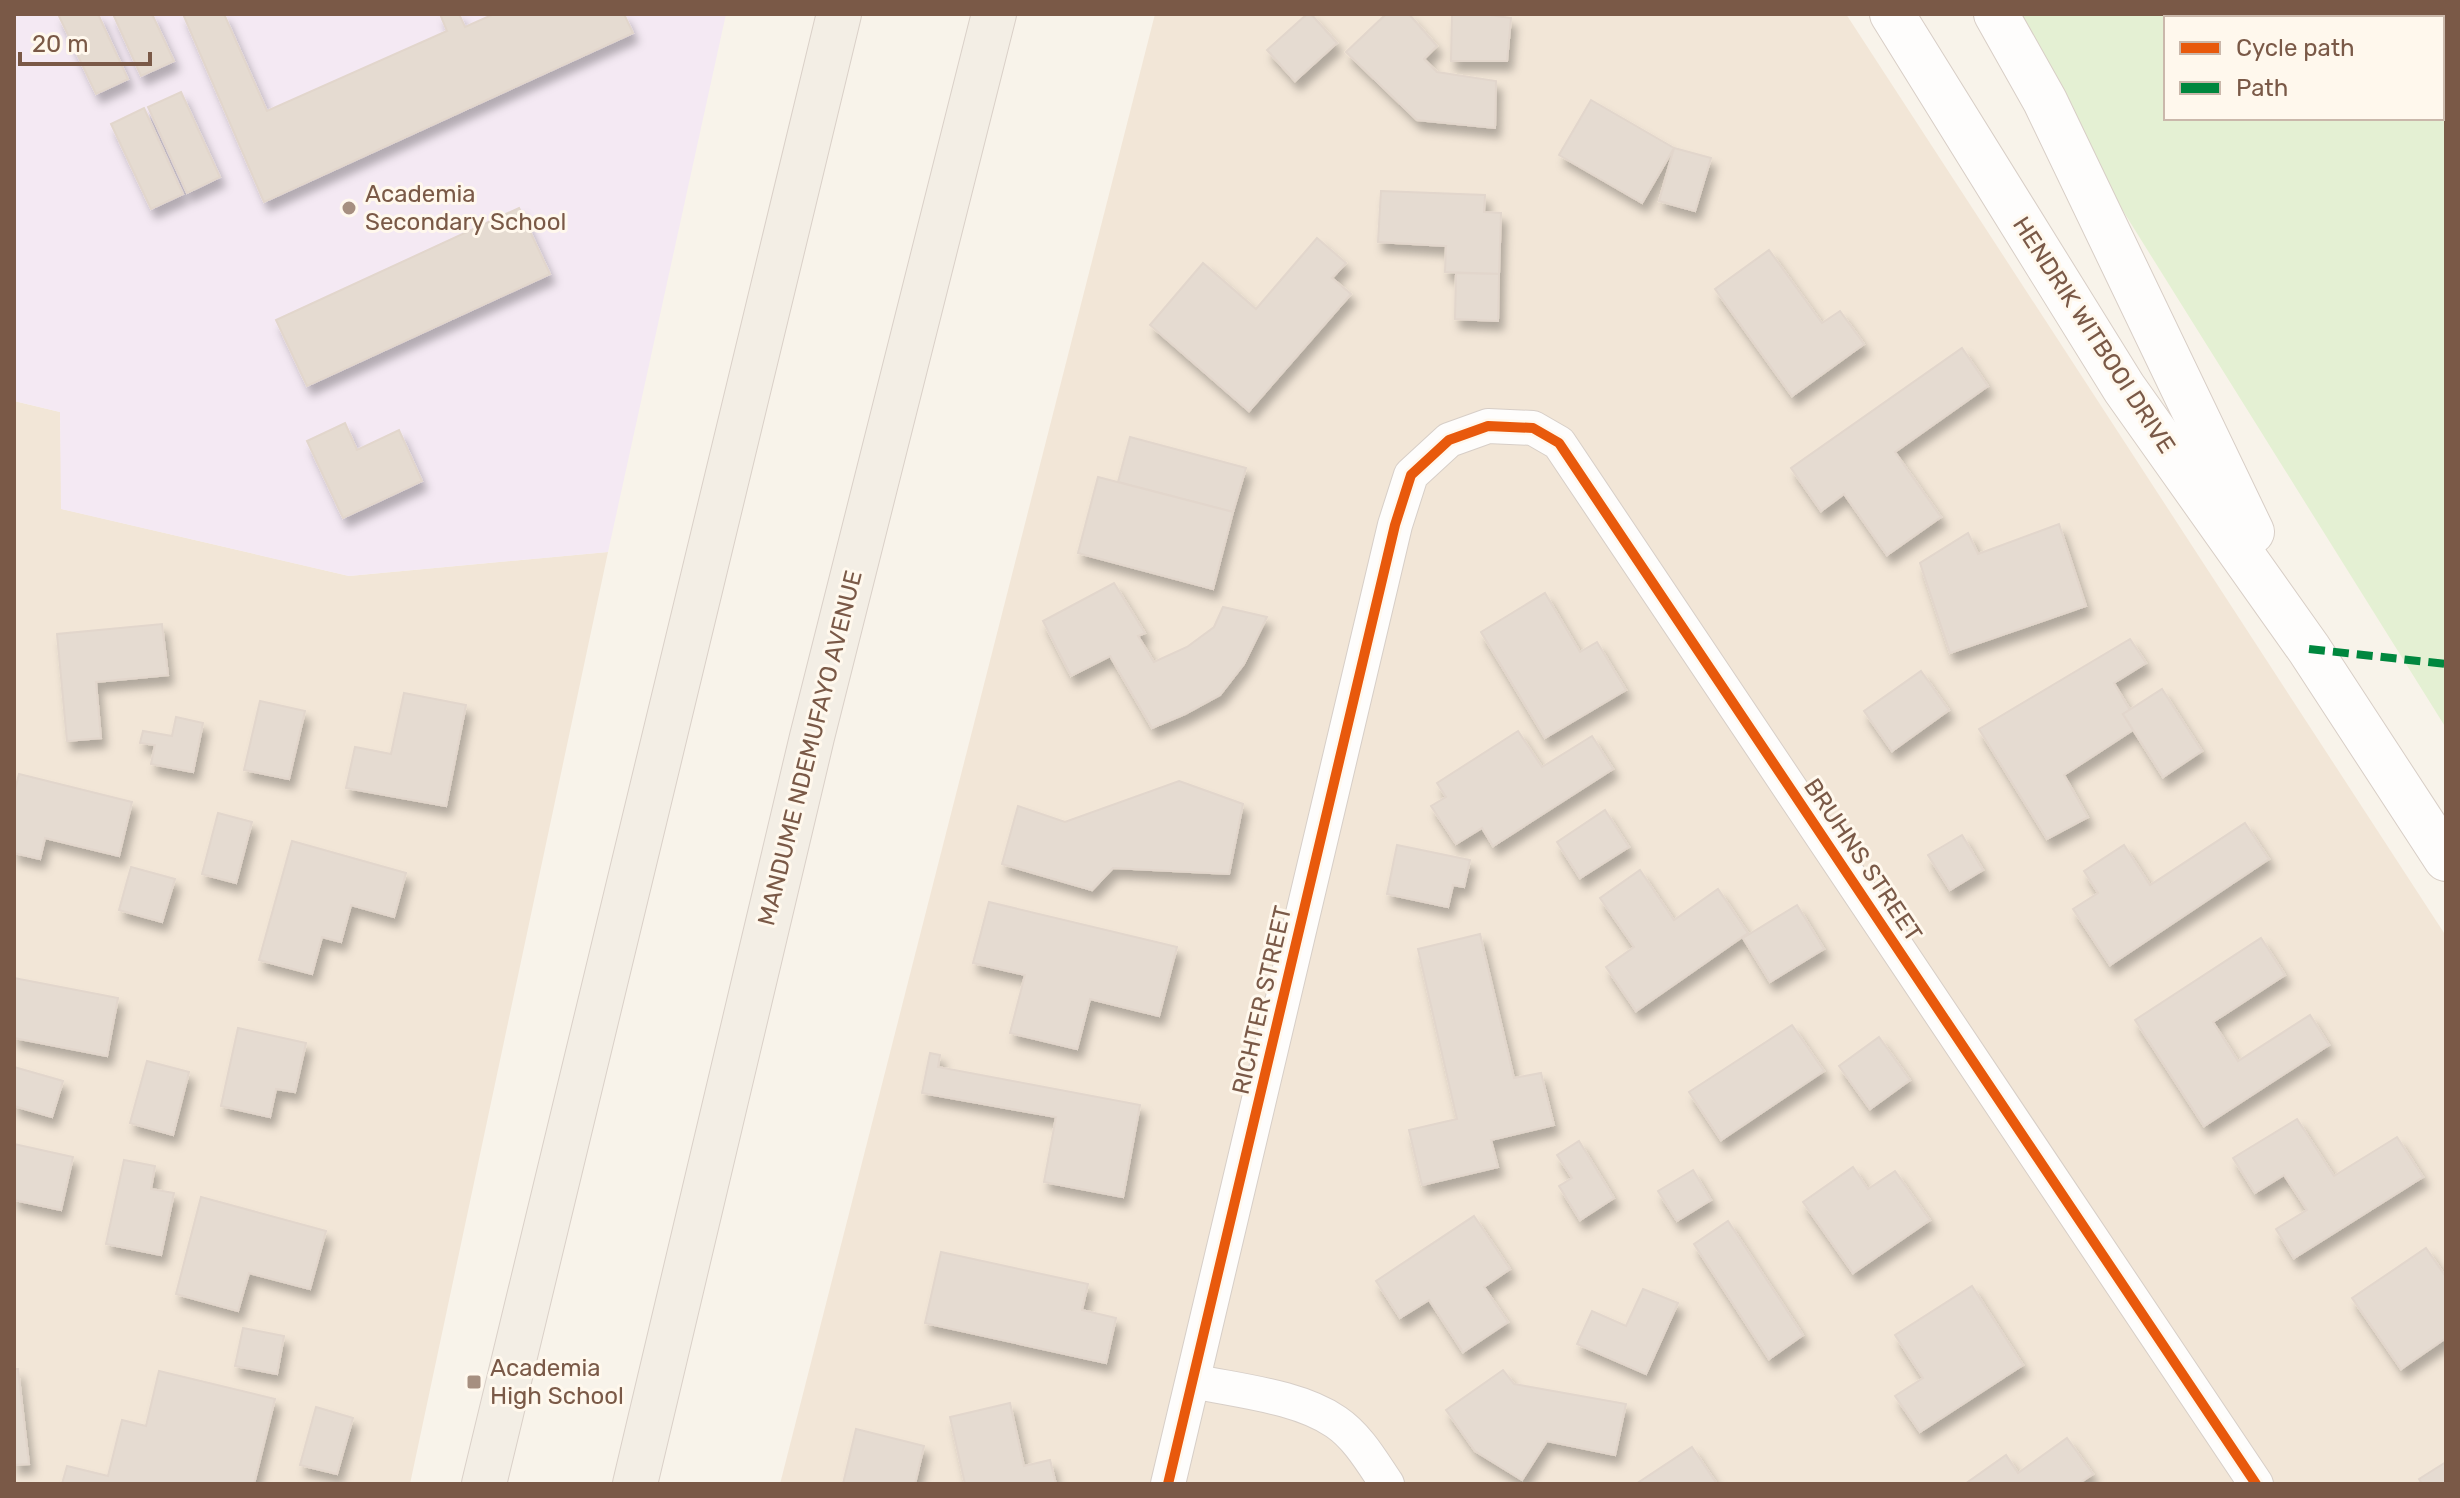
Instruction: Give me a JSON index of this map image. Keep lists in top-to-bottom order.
{
  "streets": {
    "main road": ["HENDRIK WITBOOI DRIVE", "MANDUME NDEMUFAYO AVENUE"],
    "street": ["BRUHNS STREET", "RICHTER STREET"]
  },
  "crossings": [
    ["BRUHNS STREET", "RICHTER STREET"]
  ],
  "places": {
    "other": ["Academia Secondary School"],
    "transit": ["Academia High School"]
  },
  "legend": ["Cycle path", "Path"],
  "scale_bar": "20 m"
}
